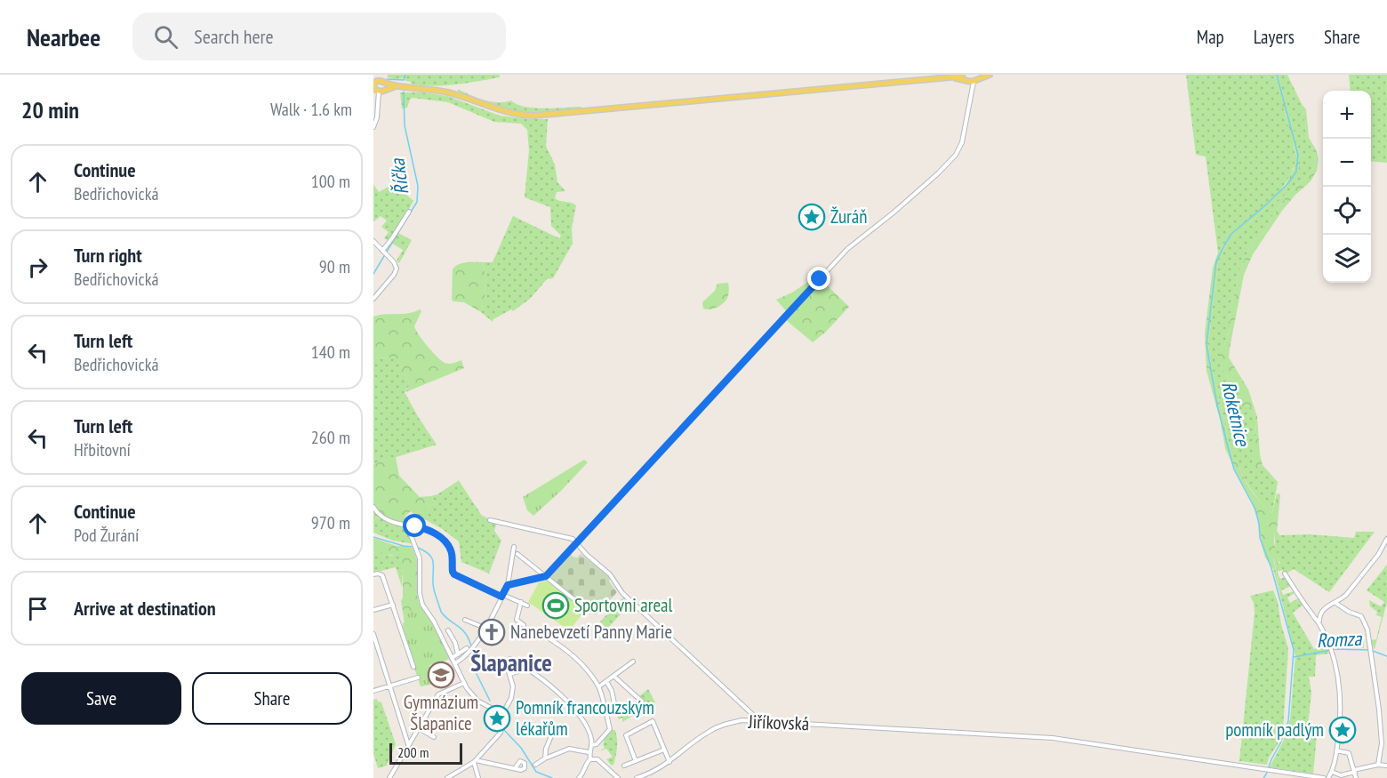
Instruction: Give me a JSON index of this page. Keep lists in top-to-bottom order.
{
  "streets": {
    "street": ["Jiříkovská"]
  },
  "districts": ["Šlapanice"],
  "water": ["Říčka", "Roketnice", "Romza"],
  "places": {
    "place": ["Žuráň", "Pomník francouzským lékařům", "pomník padlým"],
    "sports": ["Sportovni areal"],
    "church": ["Nanebevzetí Panny Marie"],
    "school or university": ["Gymnázium Šlapanice"]
  },
  "scale_bar": "200 m",
  "page": {
    "header": "Nearbee",
    "search": "Search here",
    "nav": ["Map", "Layers", "Share"],
    "heading": ["20 min", "Walk · 1.6 km"],
    "map_buttons": ["+", "−"],
    "list": [
      ["Continue", "Bedřichovická", "100 m"],
      ["Turn right", "Bedřichovická", "90 m"],
      ["Turn left", "Bedřichovická", "140 m"],
      ["Turn left", "Hřbitovní", "260 m"],
      ["Continue", "Pod Žurání", "970 m"],
      "Arrive at destination"
    ],
    "buttons": ["Save", "Share"],
    "scale": "200 m"
  }
}
